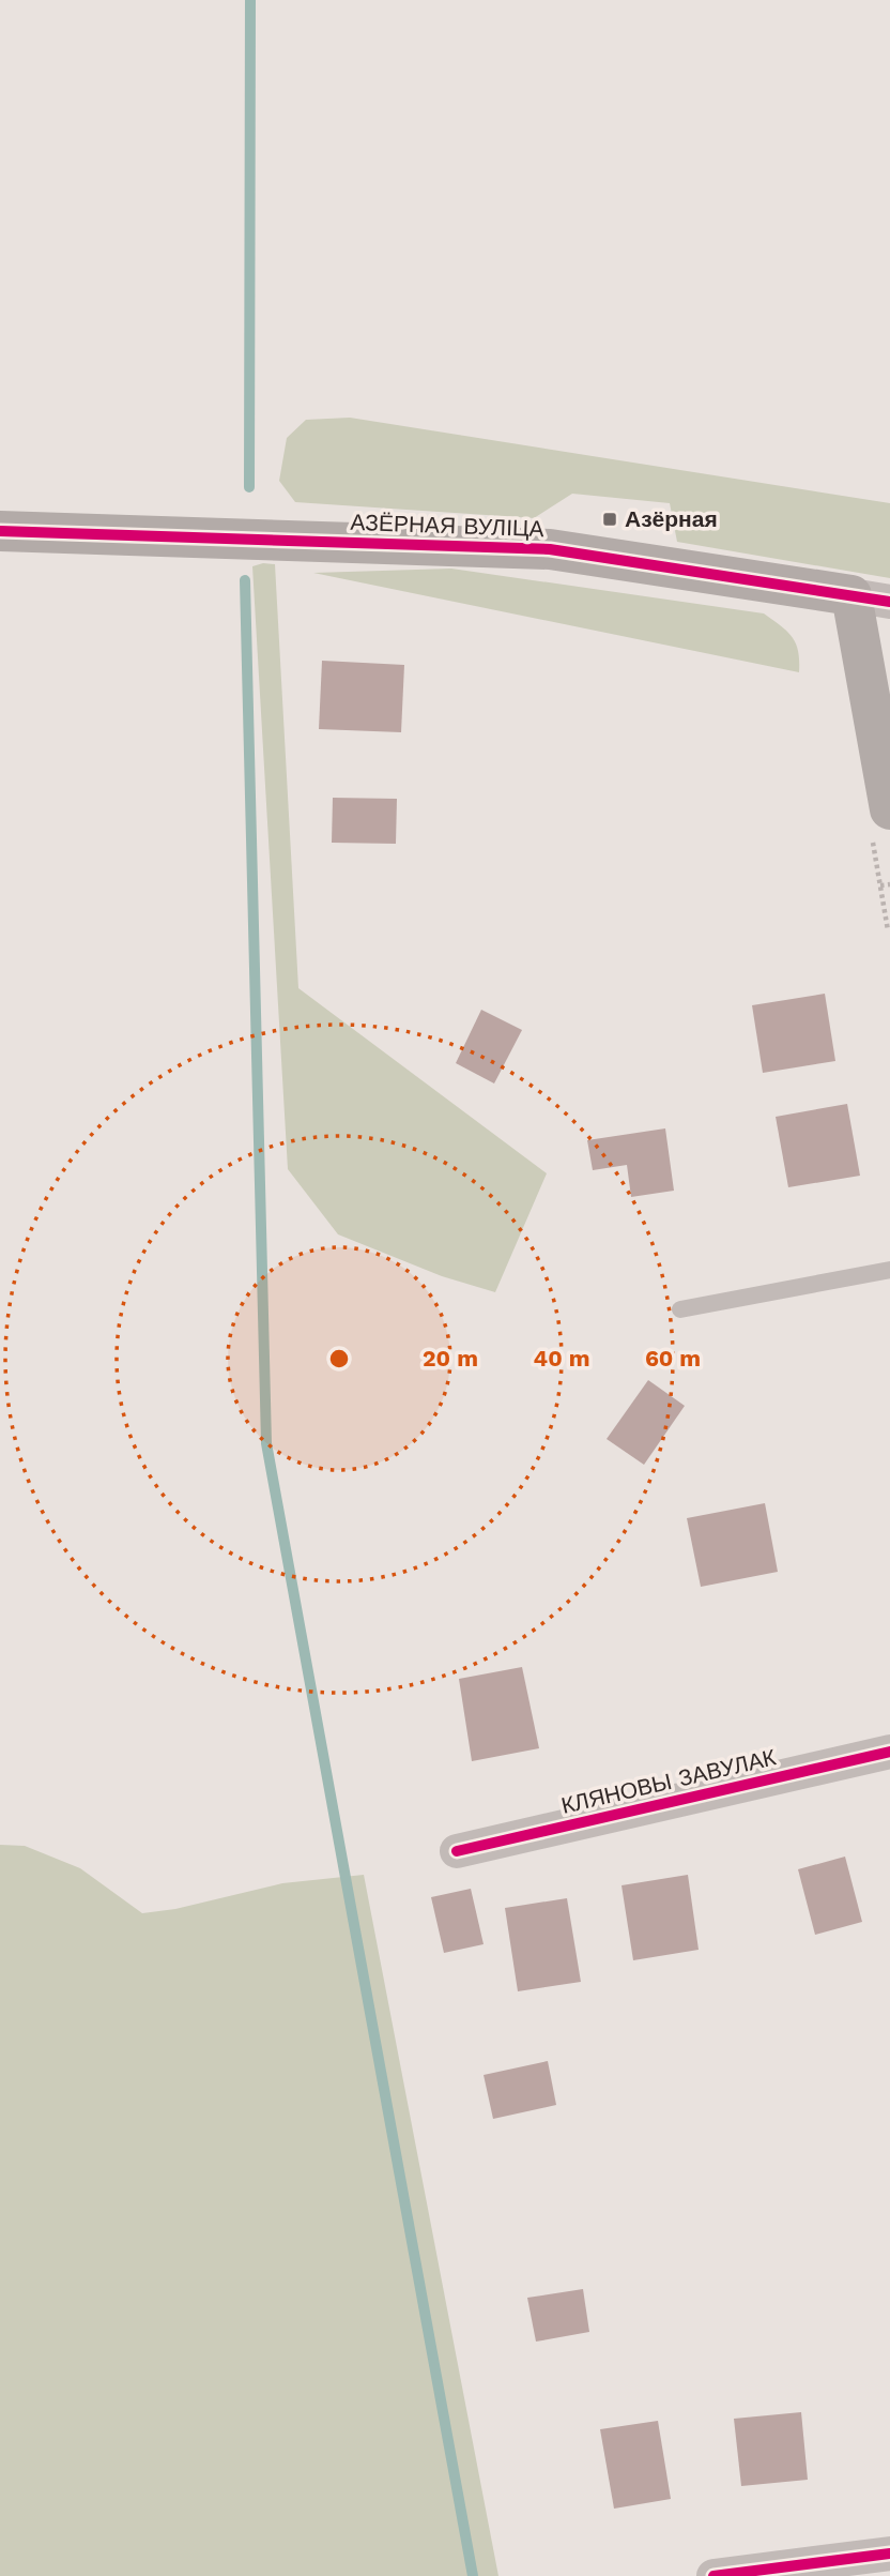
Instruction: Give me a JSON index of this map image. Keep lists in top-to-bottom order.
{
  "streets": {
    "street": ["АЗЁРНАЯ ВУЛІЦА", "КЛЯНОВЫ ЗАВУЛАК"]
  },
  "places": {
    "transit": ["Азёрная"]
  },
  "rings": ["20 m", "40 m", "60 m"]
}
